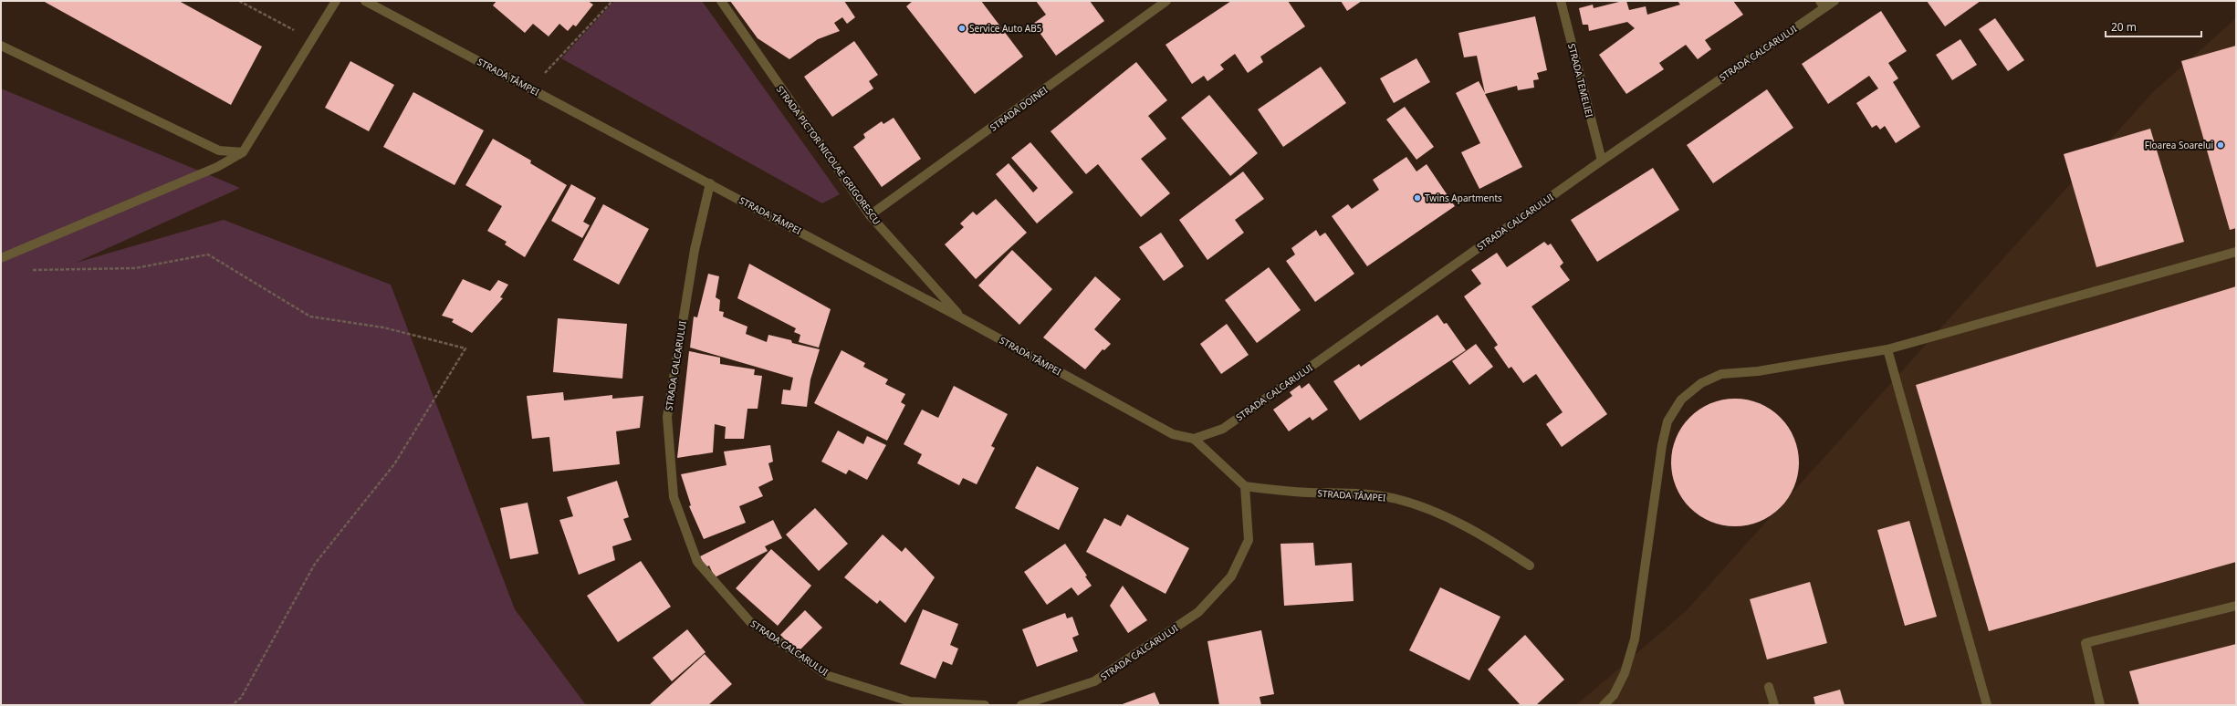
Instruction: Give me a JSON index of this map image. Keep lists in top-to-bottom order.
{
  "streets": {
    "street": [
      "STRADA CALCARULUI",
      "STRADA TÂMPEI",
      "STRADA TEMELIEI",
      "STRADA DOINEI",
      "STRADA PICTOR NICOLAE GRIGORESCU"
    ]
  },
  "crossings": [
    ["STRADA CALCARULUI", "STRADA TÂMPEI"],
    ["STRADA CALCARULUI", "STRADA TEMELIEI"],
    ["STRADA TÂMPEI", "STRADA PICTOR NICOLAE GRIGORESCU"],
    ["STRADA DOINEI", "STRADA PICTOR NICOLAE GRIGORESCU"]
  ],
  "places": ["Service Auto AB5", "Floarea Soarelui", "Twins Apartments"],
  "scale_bar": "20 m"
}
